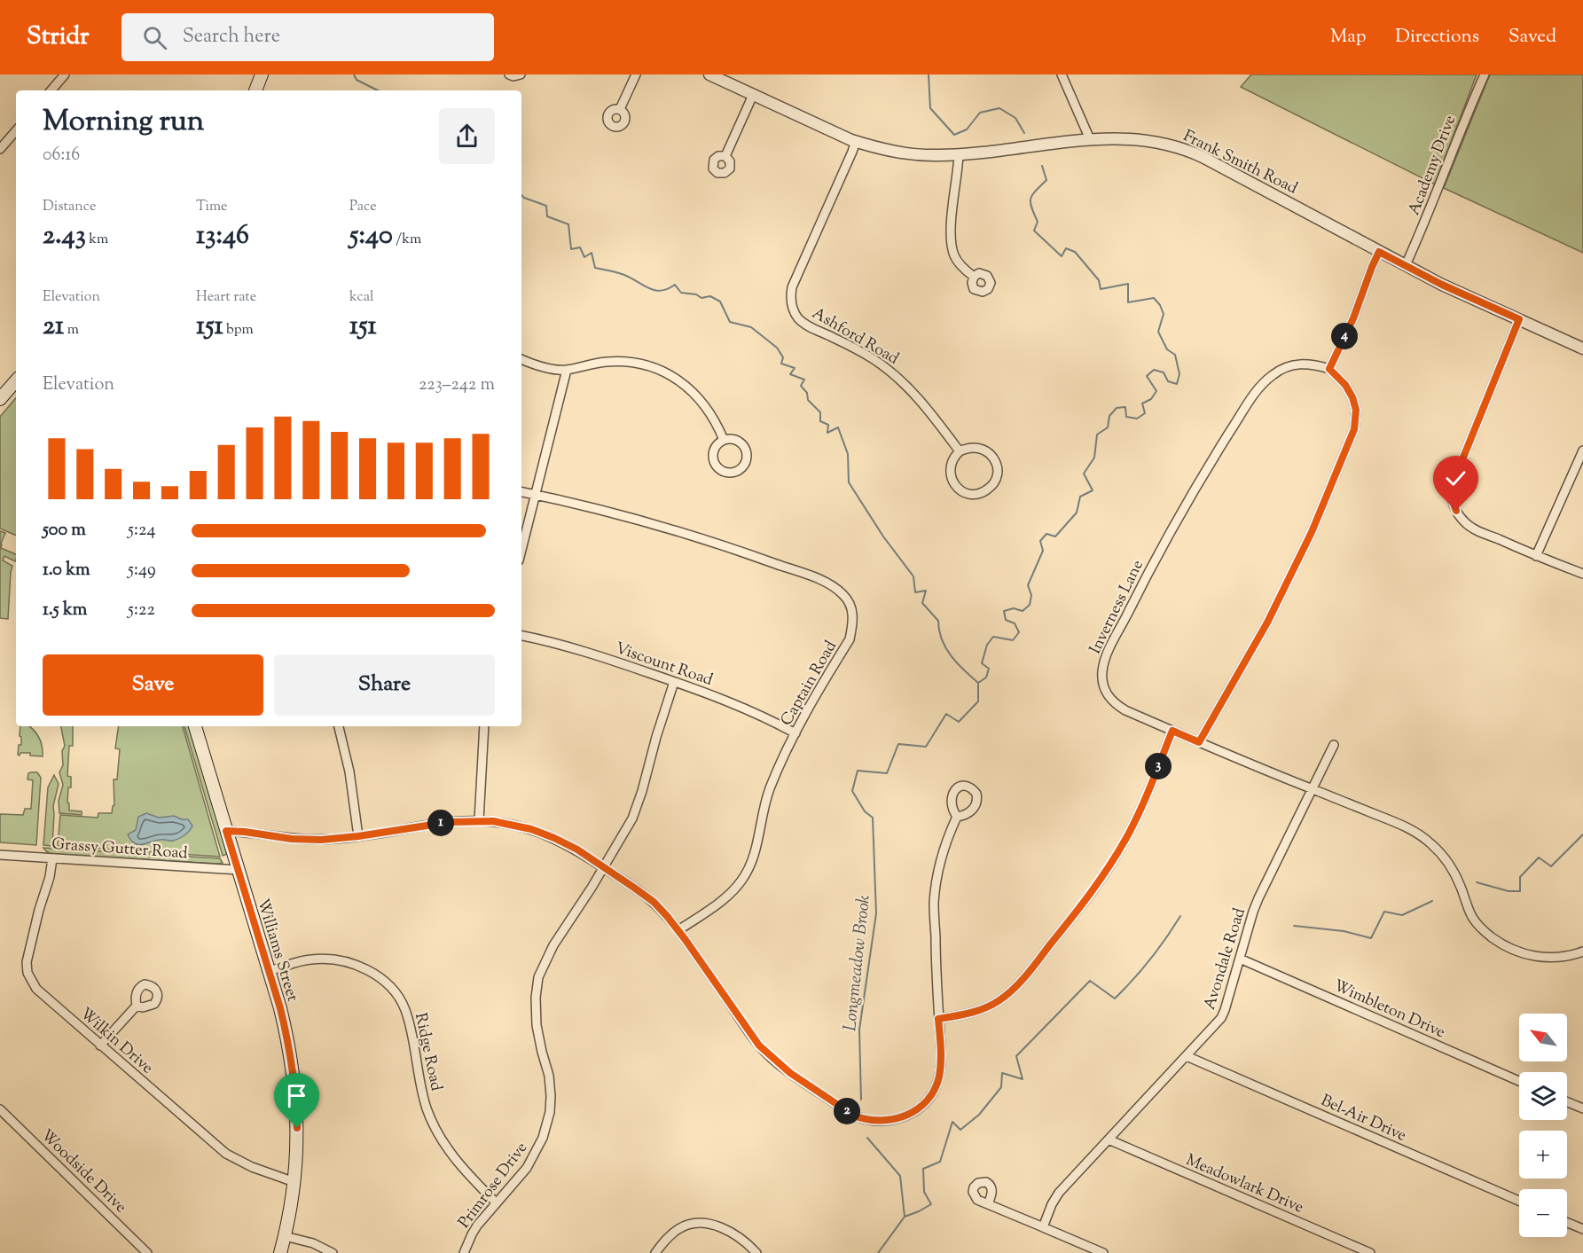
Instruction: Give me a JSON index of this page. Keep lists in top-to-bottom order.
{
  "streets": {
    "main road": ["Williams Street"],
    "street": [
      "Frank Smith Road",
      "Academy Drive",
      "Ashford Road",
      "Inverness Lane",
      "Viscount Road",
      "Captain Road",
      "Grassy Gutter Road",
      "Avondale Road",
      "Wimbleton Drive",
      "Wilkin Drive",
      "Ridge Road",
      "Bel-Air Drive",
      "Woodside Drive",
      "Meadowlark Drive",
      "Primrose Drive"
    ]
  },
  "crossings": [
    ["Frank Smith Road", "Academy Drive"],
    ["Frank Smith Road", "Ashford Road"],
    ["Inverness Lane", "Avondale Road"],
    ["Viscount Road", "Captain Road"],
    ["Viscount Road", "Primrose Drive"],
    ["Grassy Gutter Road", "Williams Street"],
    ["Grassy Gutter Road", "Wilkin Drive"],
    ["Williams Street", "Wilkin Drive"],
    ["Williams Street", "Ridge Road"],
    ["Avondale Road", "Wimbleton Drive"],
    ["Avondale Road", "Bel-Air Drive"],
    ["Avondale Road", "Meadowlark Drive"],
    ["Ridge Road", "Primrose Drive"]
  ],
  "water": ["Longmeadow Brook"],
  "north": "top left",
  "page": {
    "header": "Stridr",
    "search": "Search here",
    "nav": ["Map", "Directions", "Saved"],
    "heading": ["Morning run", "06:16"],
    "stats": [
      ["Distance", "2.43 km"],
      ["Time", "13:46"],
      ["Pace", "5:40 /km"],
      ["Elevation", "21 m"],
      ["Heart rate", "151 bpm"],
      ["kcal", "151"]
    ],
    "pins": [
      "4",
      "3",
      "1",
      "2"
    ],
    "chart": ["Elevation", "223–242 m"],
    "list": [
      {
        "name": "500 m",
        "note": "5:24"
      },
      {
        "name": "1.0 km",
        "note": "5:49"
      },
      {
        "name": "1.5 km",
        "note": "5:22"
      }
    ],
    "buttons": ["Save", "Share"],
    "map_buttons": ["+", "−"]
  }
}
